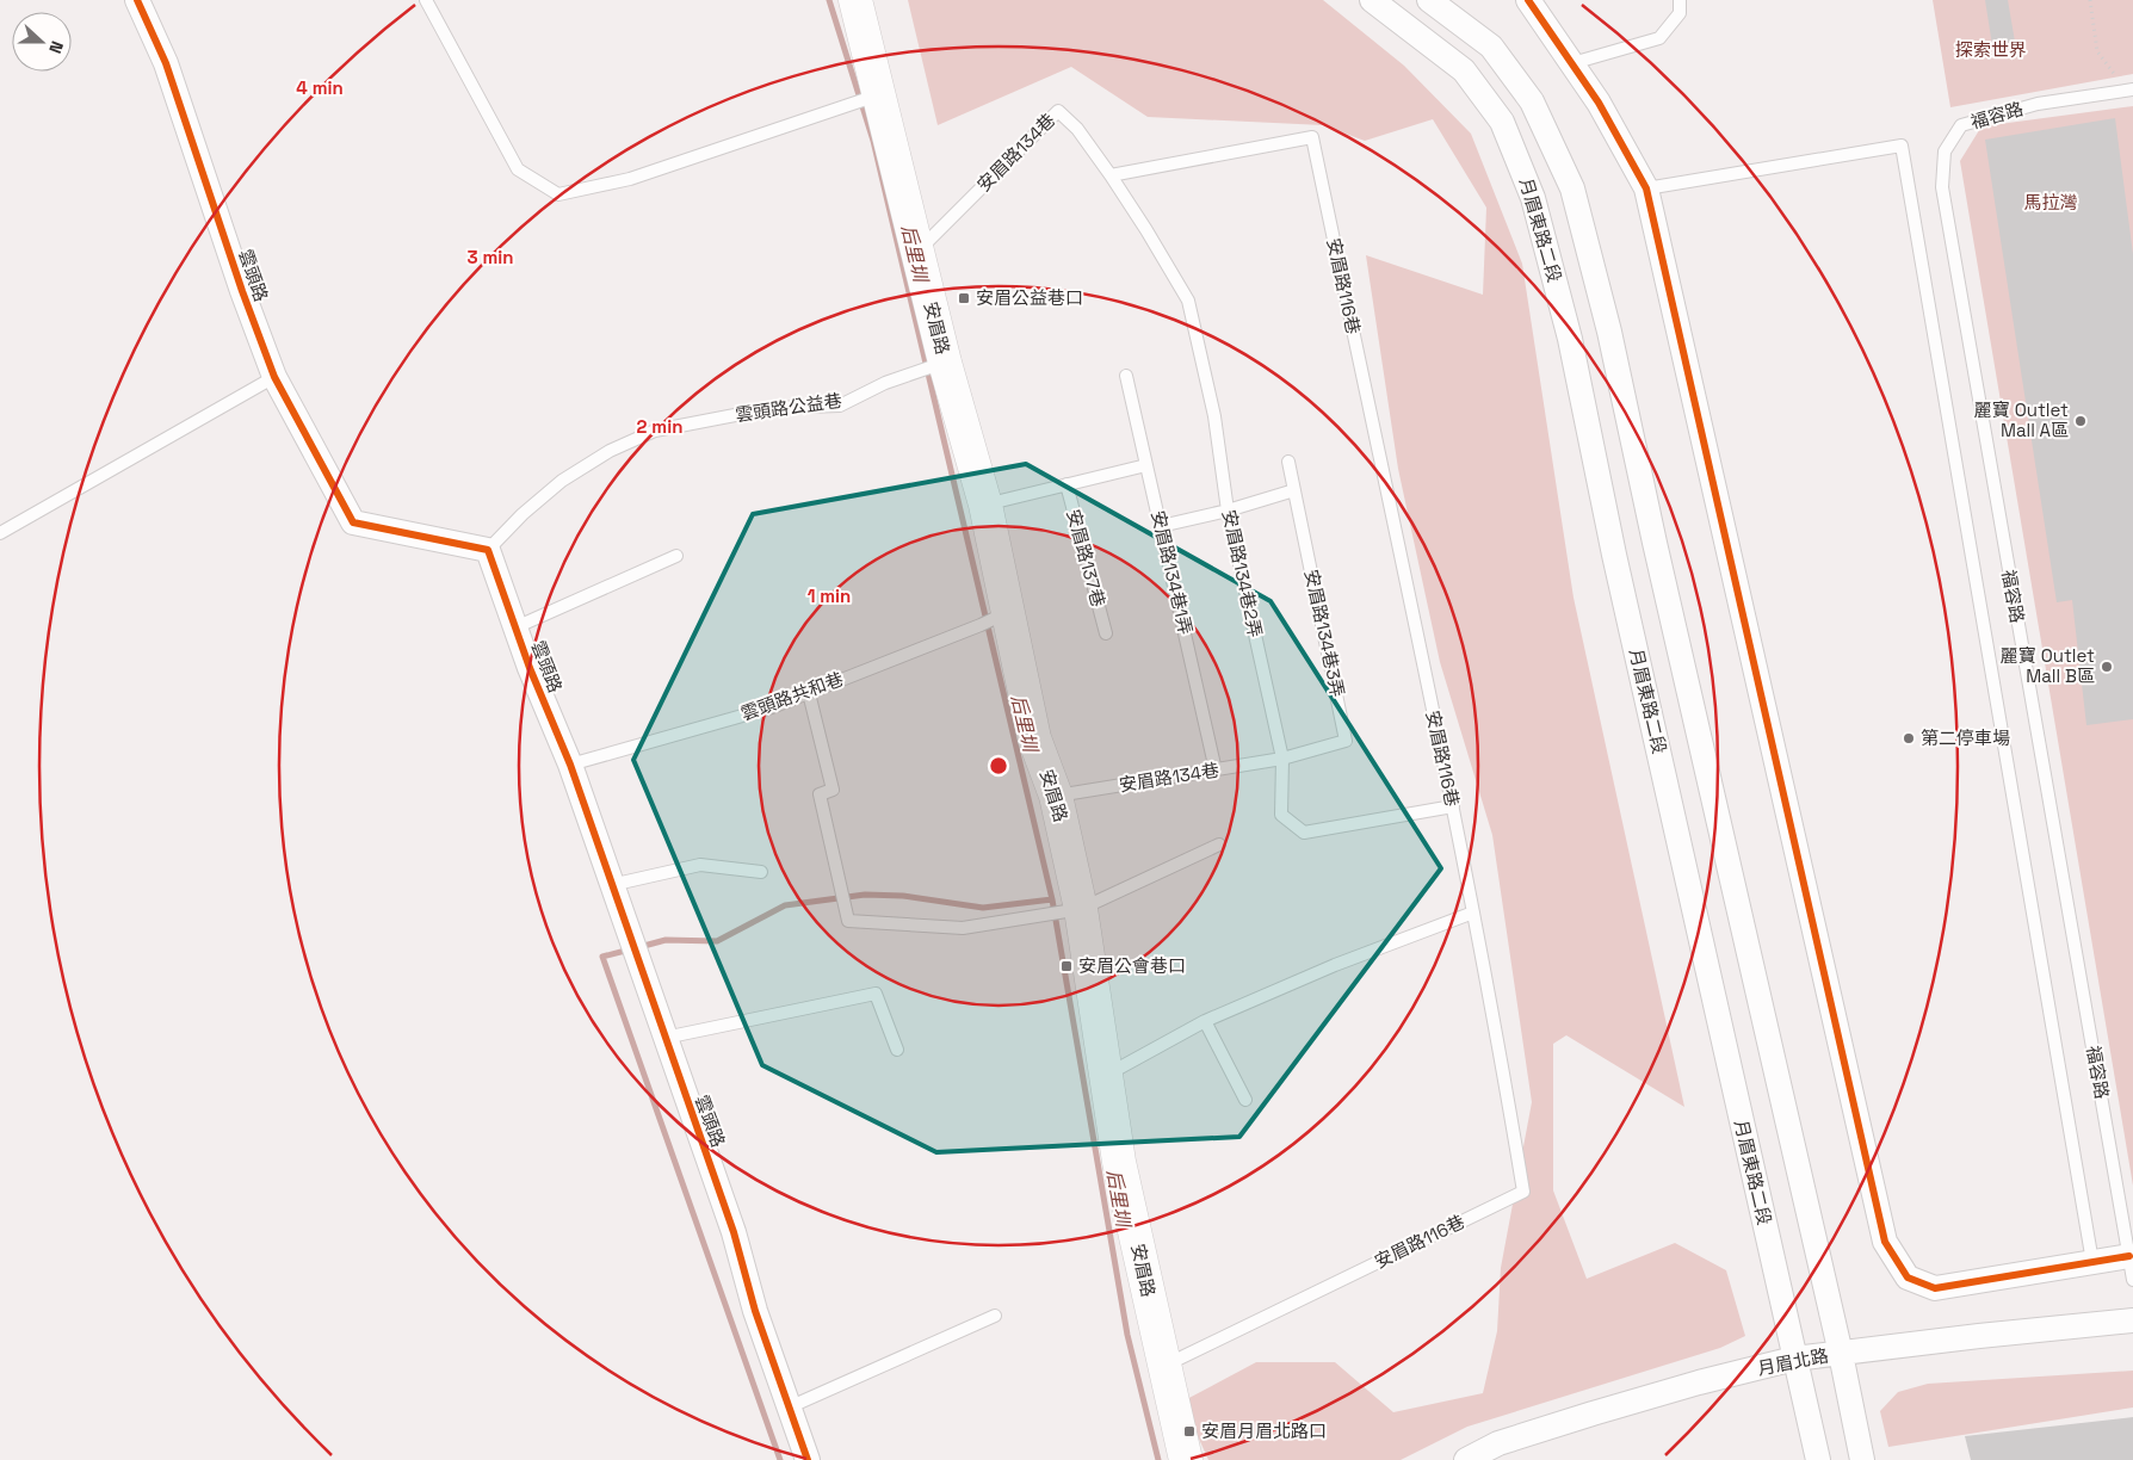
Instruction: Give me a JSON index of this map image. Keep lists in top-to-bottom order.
{
  "streets": {
    "street": [
      "月眉東路二段",
      "雲頭路",
      "安眉路",
      "月眉北路"
    ],
    "lane": [
      "福容路",
      "安眉路134巷",
      "安眉路116巷",
      "雲頭路公益巷",
      "安眉路137巷",
      "安眉路134巷1弄",
      "安眉路134巷2弄",
      "安眉路134巷3弄",
      "雲頭路共和巷"
    ]
  },
  "crossings": [
    ["安眉路134巷", "安眉路116巷"],
    ["安眉路134巷", "安眉路"],
    ["安眉路134巷", "安眉路134巷1弄"],
    ["安眉路134巷", "安眉路134巷2弄"],
    ["安眉路134巷", "安眉路134巷3弄"],
    ["月眉東路二段", "月眉北路"],
    ["雲頭路", "雲頭路公益巷"],
    ["雲頭路", "雲頭路共和巷"],
    ["安眉路116巷", "安眉路"],
    ["安眉路116巷", "安眉路134巷2弄"],
    ["安眉路", "雲頭路公益巷"],
    ["安眉路", "安眉路137巷"],
    ["安眉路", "雲頭路共和巷"],
    ["安眉路137巷", "安眉路134巷1弄"],
    ["安眉路134巷2弄", "安眉路134巷3弄"]
  ],
  "water": ["后里圳"],
  "parks": ["探索世界", "馬拉灣"],
  "places": {
    "transit": ["安眉公益巷口", "安眉公會巷口", "安眉月眉北路口"],
    "other": ["麗寶 Outlet Mall A區", "麗寶 Outlet Mall B區", "第二停車場"]
  },
  "north": "right",
  "rings": [
    "4 min",
    "3 min",
    "2 min",
    "1 min"
  ]
}
